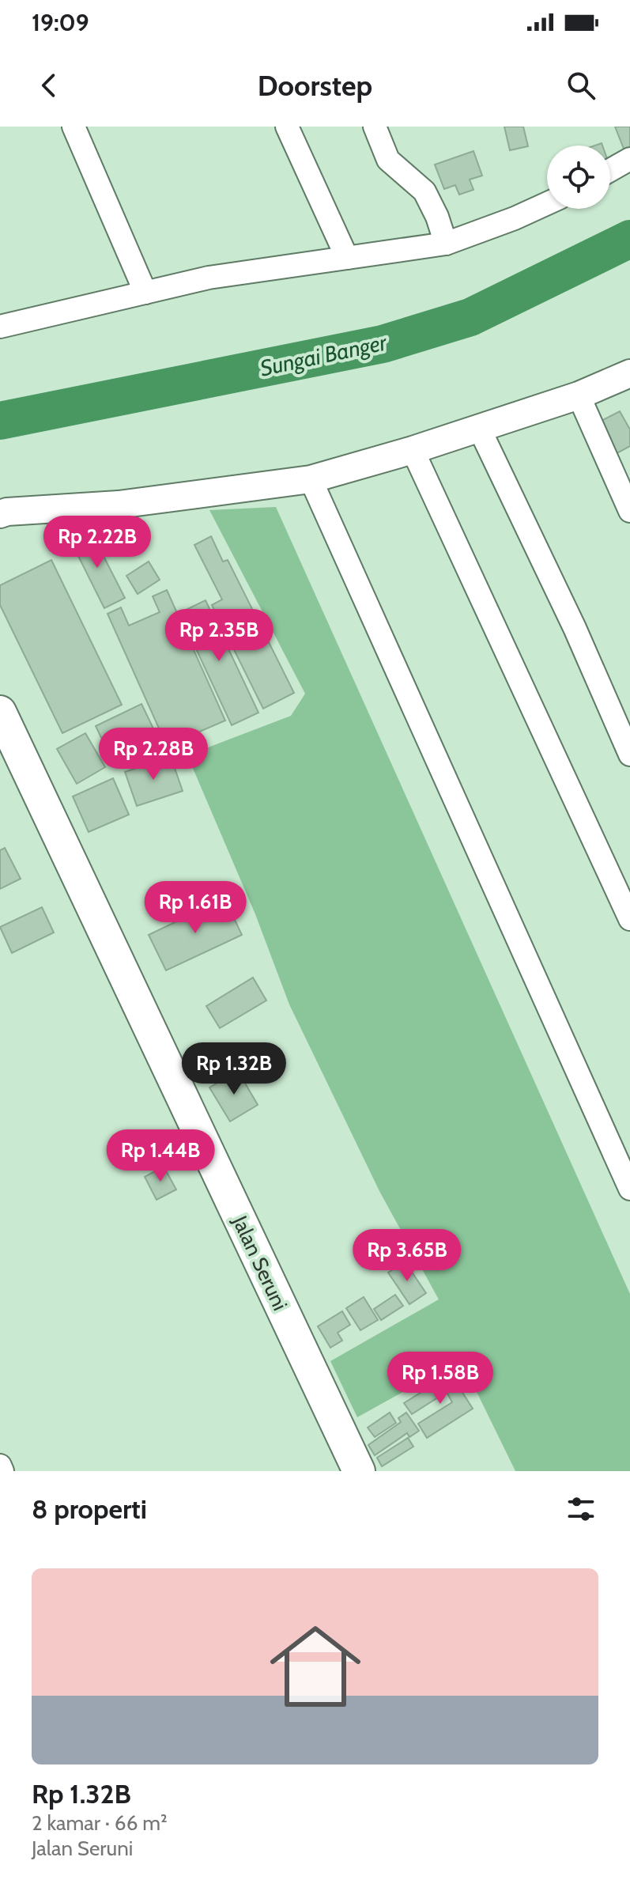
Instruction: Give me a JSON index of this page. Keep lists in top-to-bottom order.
{
  "streets": {
    "main road": ["Jalan Seruni"]
  },
  "water": ["Sungai Banger"],
  "page": {
    "status": "19:09",
    "header": "Doorstep",
    "price": [
      "Rp 2.22B",
      "Rp 2.35B",
      "Rp 2.28B",
      "Rp 1.61B",
      "Rp 1.32B",
      "Rp 1.44B",
      "Rp 3.65B",
      "Rp 1.58B"
    ],
    "heading": "8 properti",
    "list": [
      {
        "name": "Rp 1.32B",
        "note": "2 kamar · 66 m² · Jalan Seruni"
      }
    ]
  }
}
